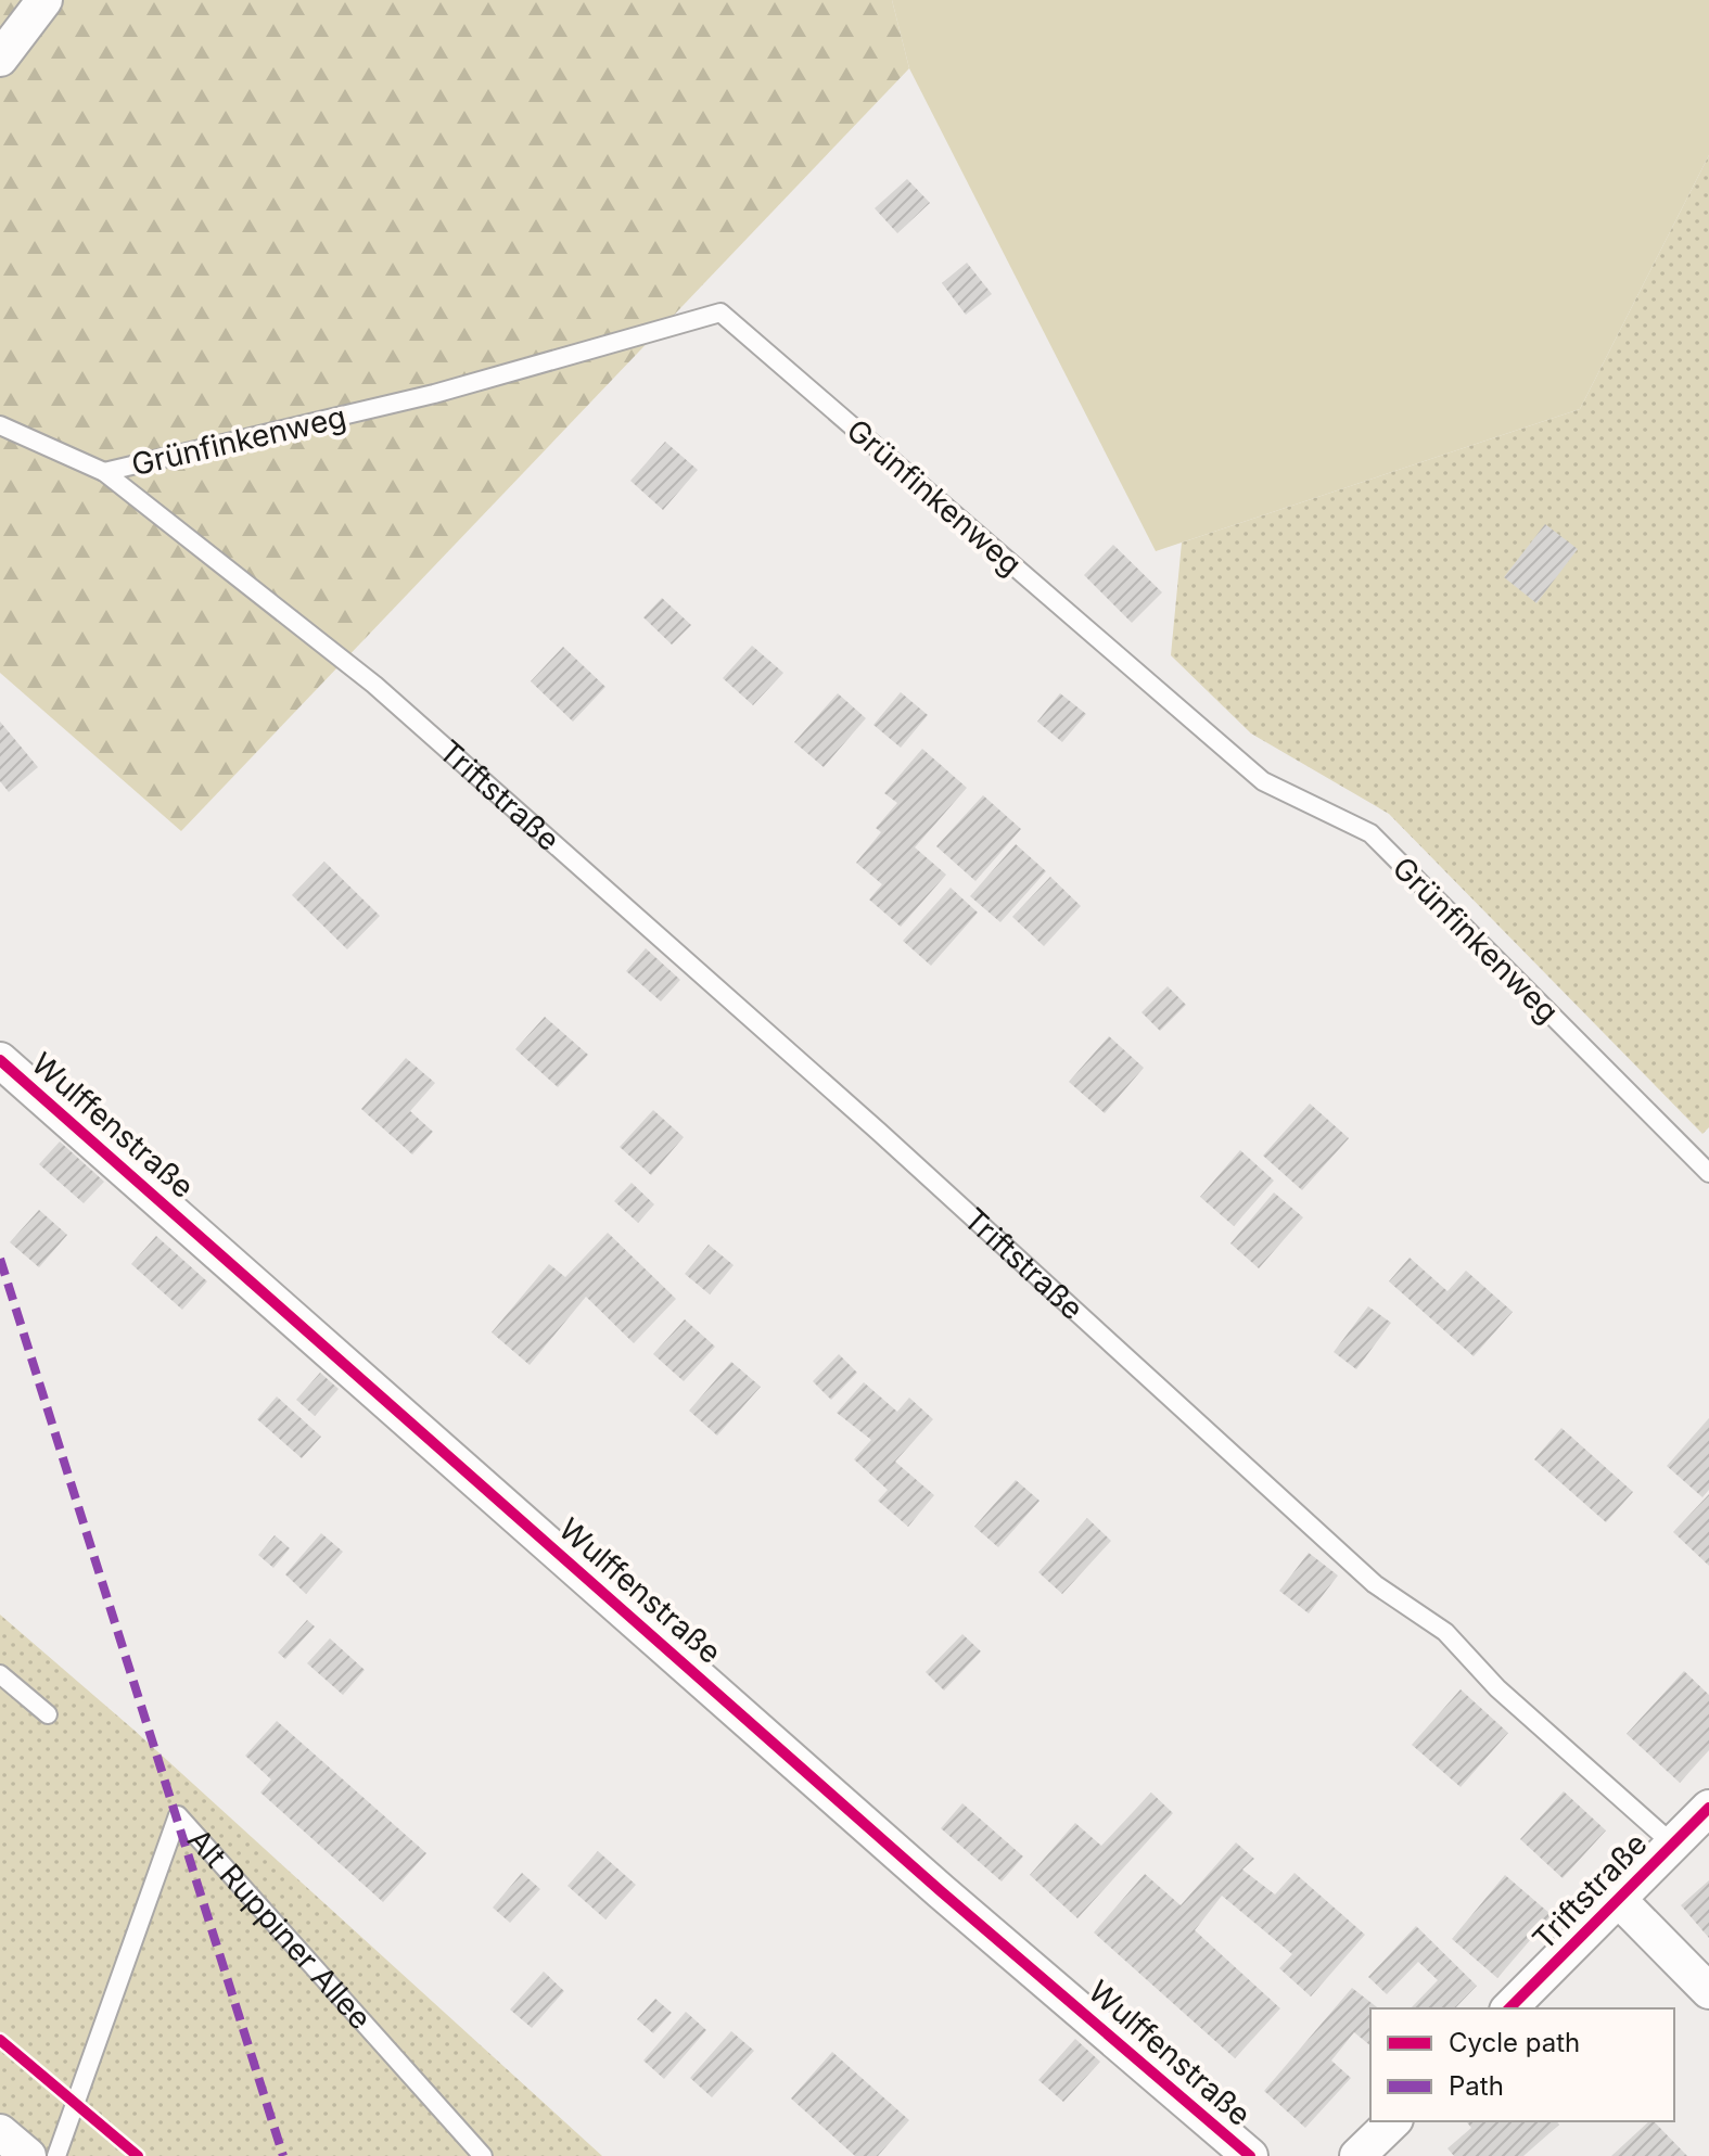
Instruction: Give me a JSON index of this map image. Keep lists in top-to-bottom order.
{
  "streets": {
    "street": ["Triftstraße", "Wulffenstraße"],
    "lane": ["Grünfinkenweg", "Alt Ruppiner Allee"]
  },
  "crossings": [
    ["Grünfinkenweg", "Triftstraße"]
  ],
  "legend": ["Cycle path", "Path"]
}
